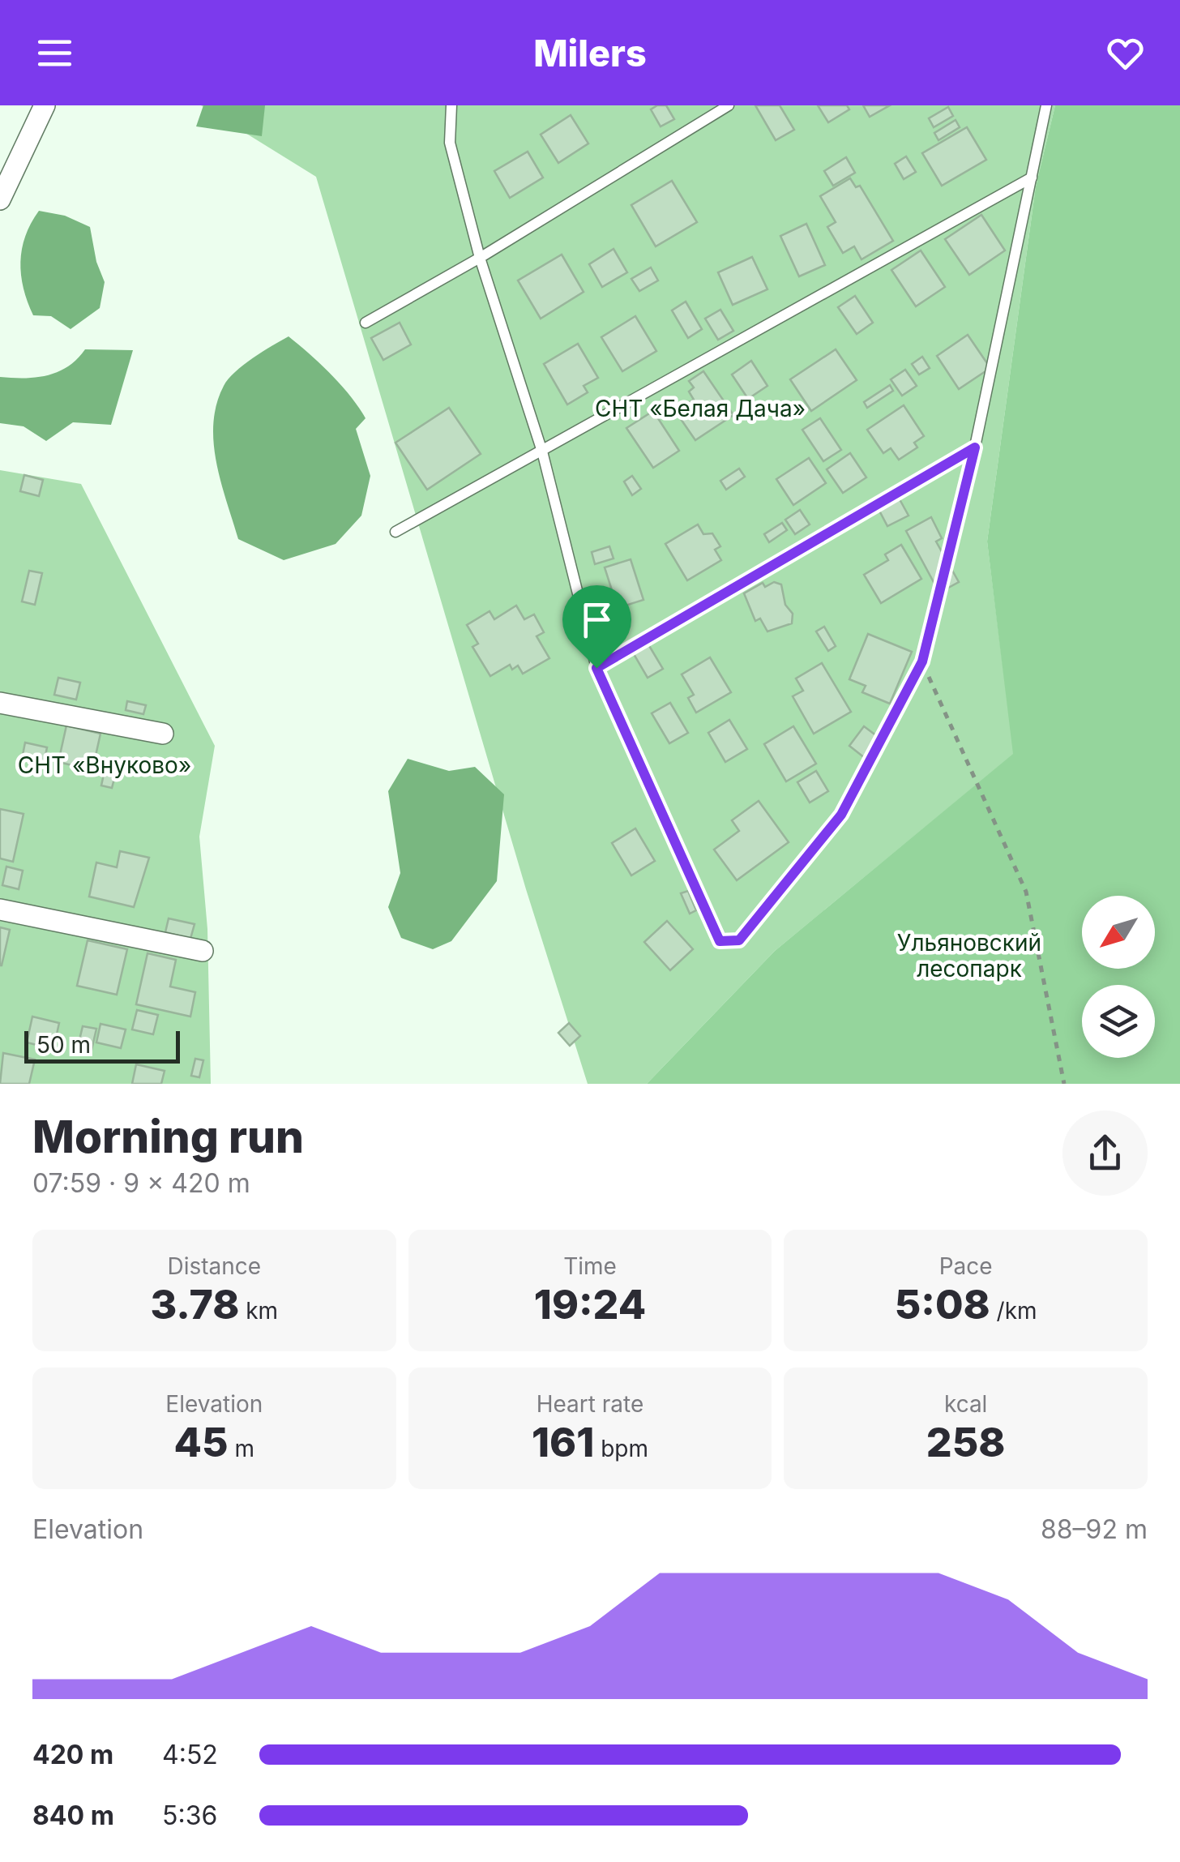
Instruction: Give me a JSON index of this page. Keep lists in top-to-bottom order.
{
  "parks": ["СНТ «Белая Дача»", "СНТ «Внуково»", "Ульяновский лесопарк"],
  "scale_bar": "50 m",
  "north": "bottom left",
  "page": {
    "header": "Milers",
    "scale": "50 m",
    "heading": ["Morning run", "07:59 · 9 × 420 m"],
    "stats": [
      ["Distance", "3.78 km"],
      ["Time", "19:24"],
      ["Pace", "5:08 /km"],
      ["Elevation", "45 m"],
      ["Heart rate", "161 bpm"],
      ["kcal", "258"]
    ],
    "chart": ["Elevation", "88–92 m"],
    "list": [
      {
        "name": "420 m",
        "note": "4:52"
      },
      {
        "name": "840 m",
        "note": "5:36"
      }
    ]
  }
}
